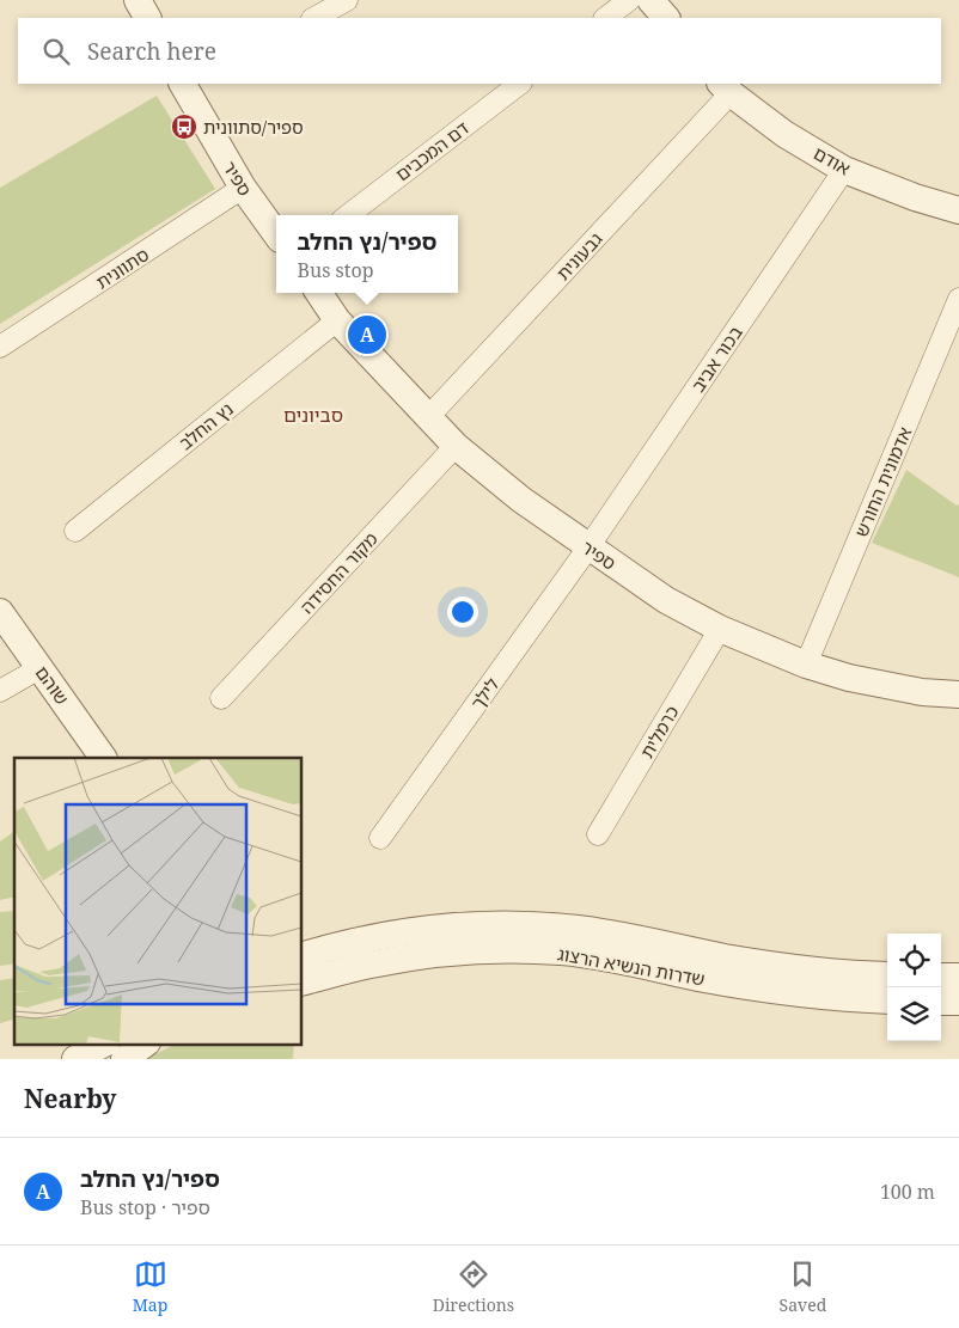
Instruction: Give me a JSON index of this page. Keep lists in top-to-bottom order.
{
  "streets": {
    "street": [
      "דם המכבים",
      "אודם",
      "ספיר",
      "גבעונית",
      "סתוונית",
      "בכור אביב",
      "נץ החלב",
      "אדמונית החורש",
      "מקור החסידה",
      "שוהם",
      "לילך",
      "כרמלית",
      "שדרות הנשיא הרצוג"
    ]
  },
  "crossings": [
    ["אודם", "גבעונית"],
    ["אודם", "בכור אביב"],
    ["ספיר", "גבעונית"],
    ["ספיר", "סתוונית"],
    ["ספיר", "בכור אביב"],
    ["ספיר", "נץ החלב"],
    ["ספיר", "אדמונית החורש"],
    ["ספיר", "מקור החסידה"],
    ["ספיר", "לילך"],
    ["ספיר", "כרמלית"],
    ["בכור אביב", "לילך"]
  ],
  "districts": ["סביונים"],
  "places": {
    "bus stop": ["ספיר/סתוונית"]
  },
  "page": {
    "search": "Search here",
    "popup": ["ספיר/נץ החלב", "Bus stop"],
    "pins": "A",
    "heading": "Nearby",
    "list": [
      {
        "mark": "A",
        "name": "ספיר/נץ החלב",
        "note": "Bus stop · ספיר",
        "value": "100 m"
      }
    ],
    "nav": ["Map", "Directions", "Saved"]
  }
}
